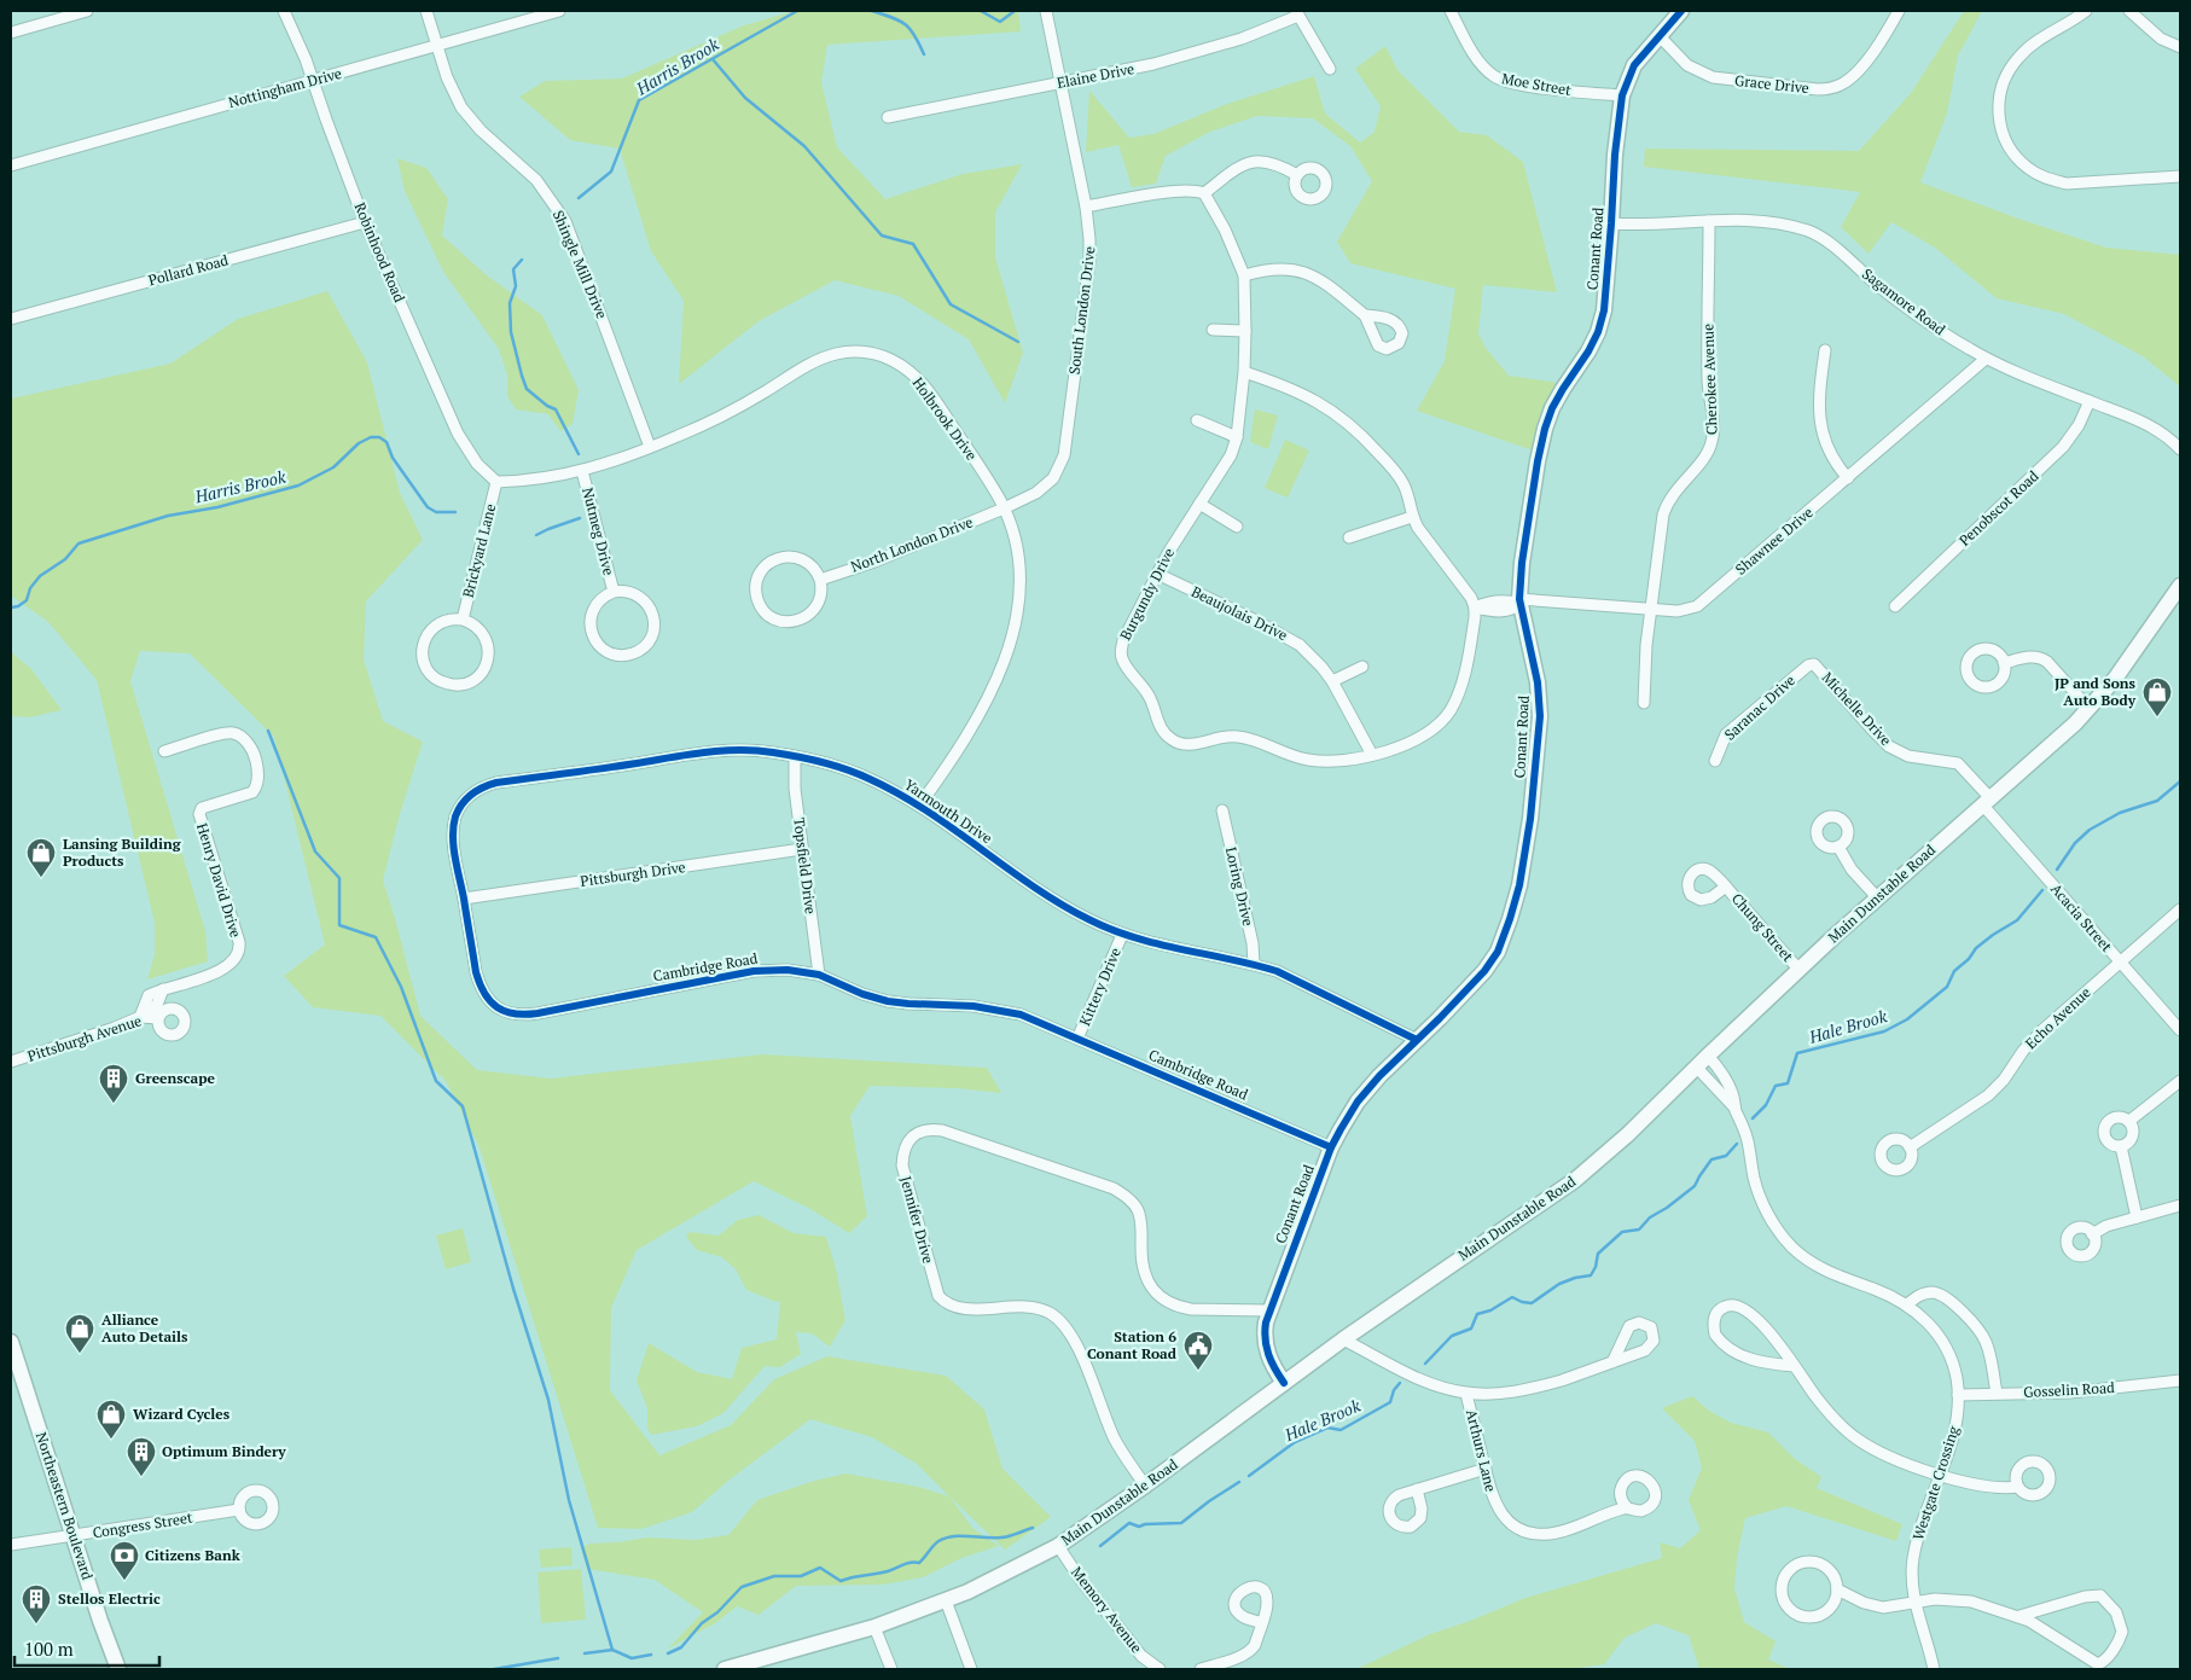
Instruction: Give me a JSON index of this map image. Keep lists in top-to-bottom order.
{
  "streets": {
    "street": [
      "Elaine Drive",
      "Moe Street",
      "Grace Drive",
      "Nottingham Drive",
      "Conant Road",
      "Robinhood Road",
      "Shingle Mill Drive",
      "Pollard Road",
      "Sagamore Road",
      "South London Drive",
      "Cherokee Avenue",
      "Holbrook Drive",
      "Penobscot Road",
      "Nutmeg Drive",
      "Shawnee Drive",
      "North London Drive",
      "Brickyard Lane",
      "Burgundy Drive",
      "Beaujolais Drive",
      "Saranac Drive",
      "Michelle Drive",
      "Yarmouth Drive",
      "Topsfield Drive",
      "Pittsburgh Drive",
      "Henry David Drive",
      "Loring Drive",
      "Main Dunstable Road",
      "Acacia Street",
      "Chung Street",
      "Cambridge Road",
      "Kittery Drive",
      "Echo Avenue",
      "Pittsburgh Avenue",
      "Jennifer Drive",
      "Gosselin Road",
      "Arthurs Lane",
      "Westgate Crossing",
      "Northeastern Boulevard",
      "Congress Street",
      "Memory Avenue"
    ]
  },
  "crossings": [
    ["Elaine Drive", "South London Drive"],
    ["Moe Street", "Conant Road"],
    ["Grace Drive", "Conant Road"],
    ["Nottingham Drive", "Robinhood Road"],
    ["Nottingham Drive", "Shingle Mill Drive"],
    ["Conant Road", "Sagamore Road"],
    ["Conant Road", "Shawnee Drive"],
    ["Conant Road", "Yarmouth Drive"],
    ["Conant Road", "Main Dunstable Road"],
    ["Conant Road", "Cambridge Road"],
    ["Conant Road", "Jennifer Drive"],
    ["Robinhood Road", "Pollard Road"],
    ["Robinhood Road", "Holbrook Drive"],
    ["Robinhood Road", "Brickyard Lane"],
    ["Shingle Mill Drive", "Holbrook Drive"],
    ["Sagamore Road", "Cherokee Avenue"],
    ["Sagamore Road", "Penobscot Road"],
    ["Sagamore Road", "Shawnee Drive"],
    ["South London Drive", "Holbrook Drive"],
    ["South London Drive", "North London Drive"],
    ["Cherokee Avenue", "Shawnee Drive"],
    ["Holbrook Drive", "Nutmeg Drive"],
    ["Holbrook Drive", "North London Drive"],
    ["Holbrook Drive", "Brickyard Lane"],
    ["Holbrook Drive", "Yarmouth Drive"],
    ["Burgundy Drive", "Beaujolais Drive"],
    ["Saranac Drive", "Michelle Drive"],
    ["Michelle Drive", "Main Dunstable Road"],
    ["Michelle Drive", "Acacia Street"],
    ["Yarmouth Drive", "Topsfield Drive"],
    ["Yarmouth Drive", "Pittsburgh Drive"],
    ["Yarmouth Drive", "Loring Drive"],
    ["Yarmouth Drive", "Cambridge Road"],
    ["Yarmouth Drive", "Kittery Drive"],
    ["Topsfield Drive", "Pittsburgh Drive"],
    ["Topsfield Drive", "Cambridge Road"],
    ["Pittsburgh Drive", "Cambridge Road"],
    ["Henry David Drive", "Pittsburgh Avenue"],
    ["Main Dunstable Road", "Acacia Street"],
    ["Main Dunstable Road", "Chung Street"],
    ["Main Dunstable Road", "Jennifer Drive"],
    ["Main Dunstable Road", "Westgate Crossing"],
    ["Main Dunstable Road", "Memory Avenue"],
    ["Acacia Street", "Echo Avenue"],
    ["Cambridge Road", "Kittery Drive"],
    ["Gosselin Road", "Westgate Crossing"],
    ["Northeastern Boulevard", "Congress Street"]
  ],
  "water": ["Harris Brook", "Hale Brook"],
  "places": {
    "shop": [
      "JP and Sons Auto Body",
      "Lansing Building Products",
      "Alliance Auto Details",
      "Wizard Cycles"
    ],
    "building": ["Greenscape", "Optimum Bindery", "Stellos Electric"],
    "public building": ["Station 6 Conant Road"],
    "bank": ["Citizens Bank"]
  },
  "scale_bar": "100 m"
}
